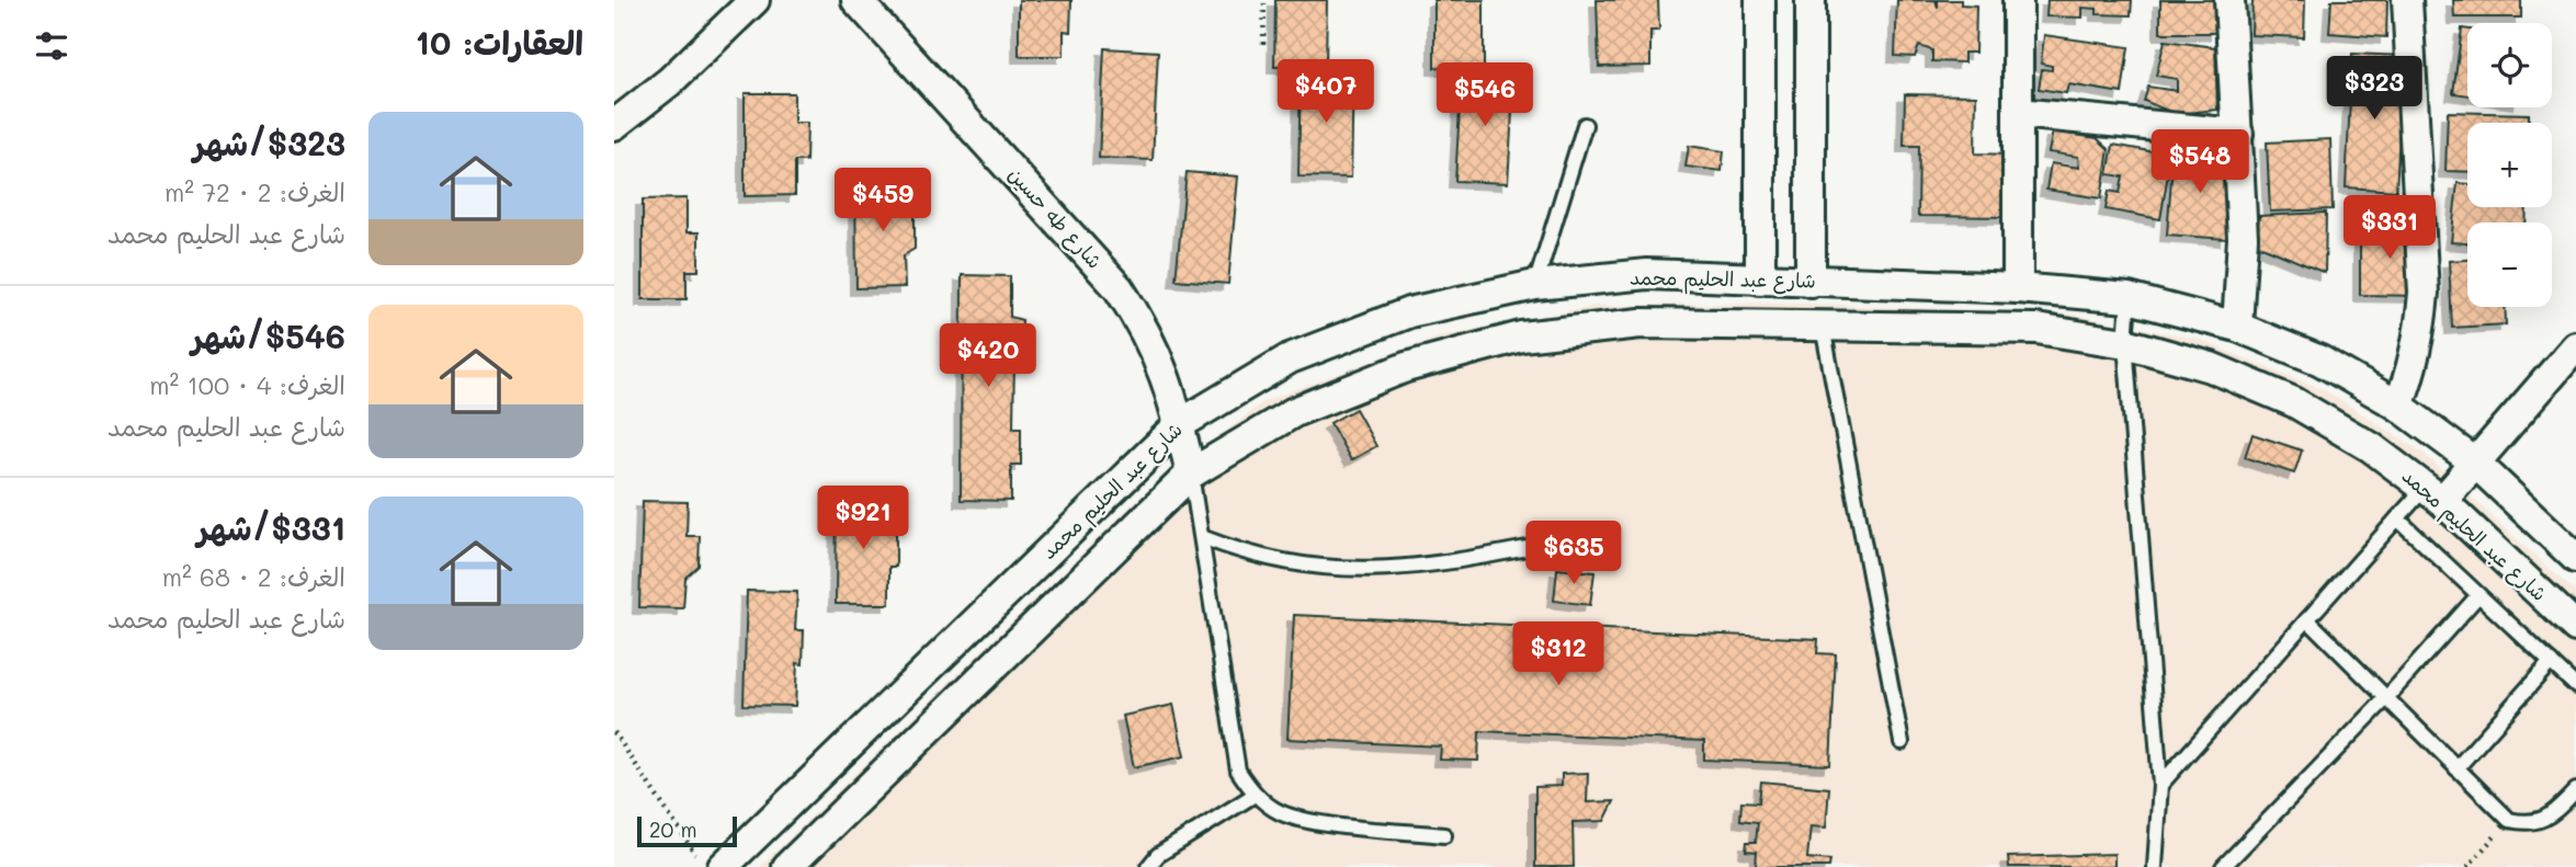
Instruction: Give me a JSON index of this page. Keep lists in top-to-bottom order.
{
  "streets": {
    "street": ["شارع طه حسين", "شارع عبد الحليم محمد"]
  },
  "crossings": [
    ["شارع طه حسين", "شارع عبد الحليم محمد"]
  ],
  "scale_bar": "20 m",
  "page": {
    "heading": "العقارات: 10",
    "map_buttons": ["+", "−"],
    "price": [
      "$323",
      "$407",
      "$546",
      "$548",
      "$459",
      "$331",
      "$420",
      "$921",
      "$635",
      "$312"
    ],
    "list": [
      {
        "name": "$323/شهر",
        "note": "الغرف: 2 · 72 m² · شارع عبد الحليم محمد"
      },
      {
        "name": "$546/شهر",
        "note": "الغرف: 4 · 100 m² · شارع عبد الحليم محمد"
      },
      {
        "name": "$331/شهر",
        "note": "الغرف: 2 · 68 m² · شارع عبد الحليم محمد"
      }
    ],
    "scale": "20 m"
  }
}
